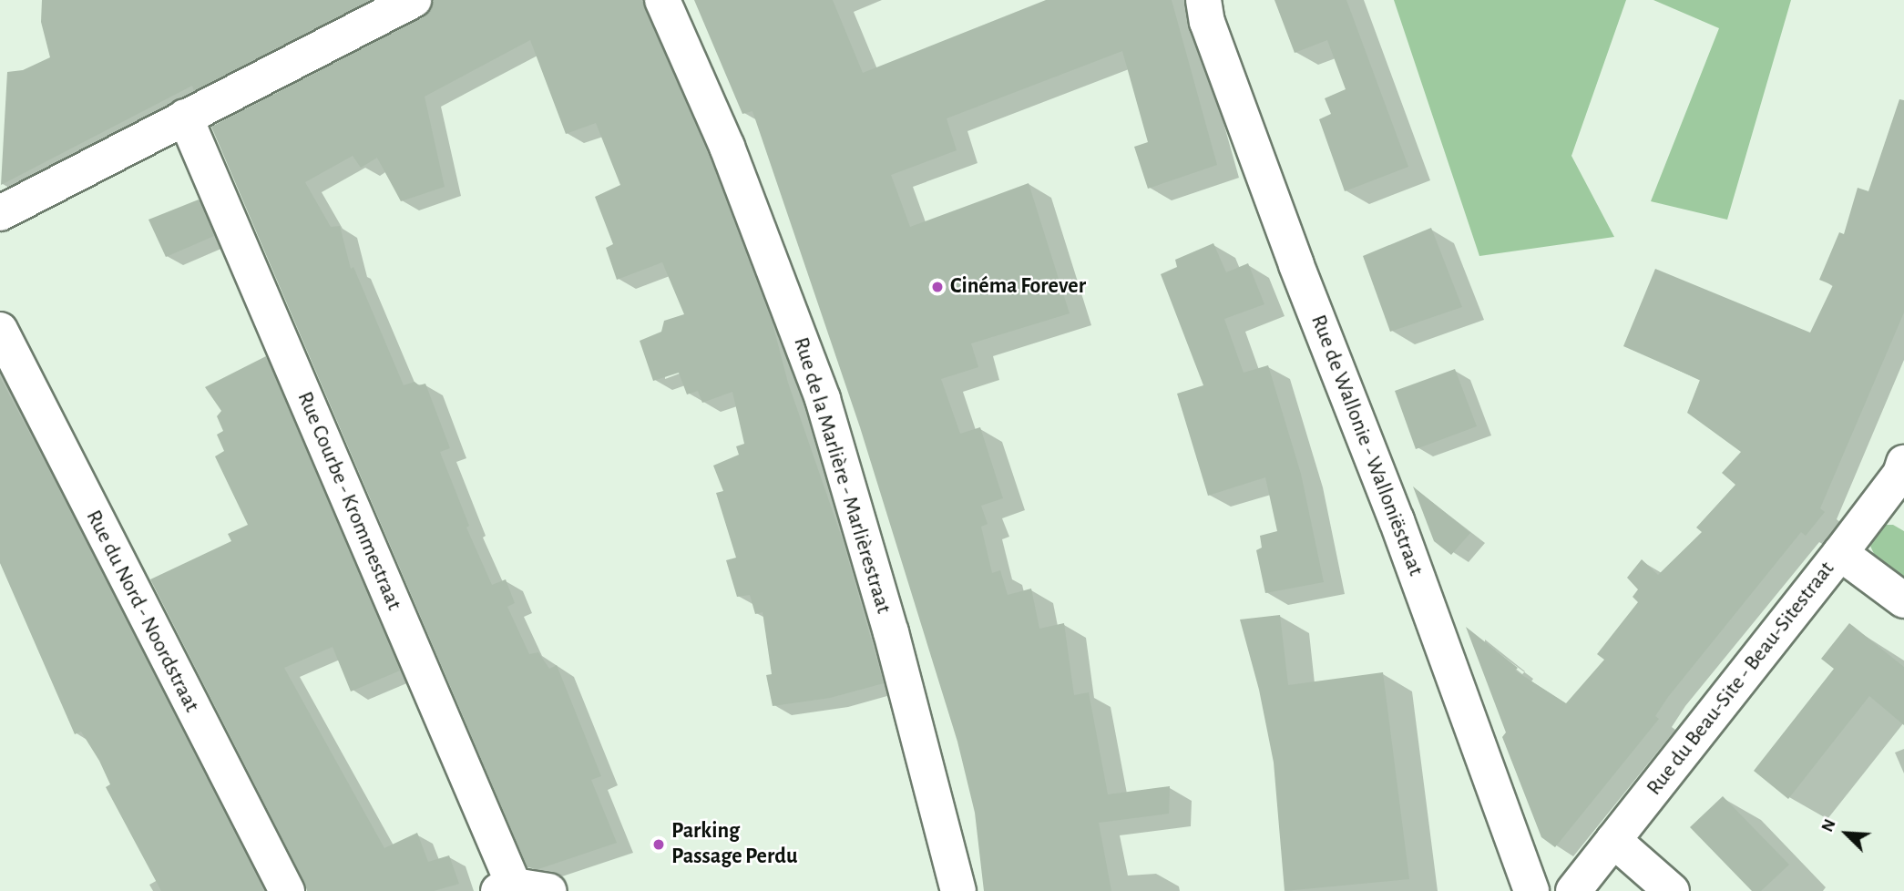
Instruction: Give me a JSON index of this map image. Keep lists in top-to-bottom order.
{
  "streets": {
    "street": [
      "Rue de Wallonie - Walloniëstraat",
      "Rue de la Marlière - Marlièrestraat",
      "Rue Courbe - Krommestraat",
      "Rue du Nord - Noordstraat",
      "Rue du Beau-Site - Beau-Sitestraat"
    ]
  },
  "places": ["Cinéma Forever", "Parking Passage Perdu"],
  "north": "top left"
}
